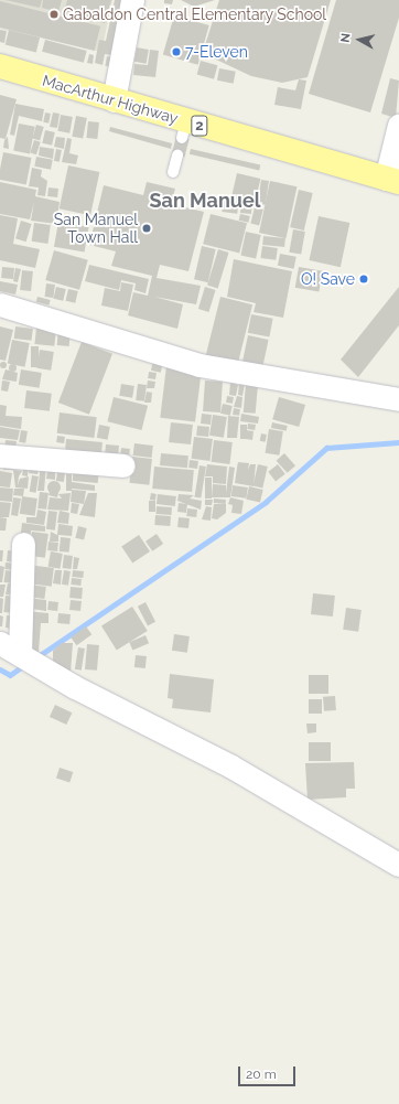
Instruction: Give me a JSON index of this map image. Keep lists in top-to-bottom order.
{
  "streets": {
    "highway": ["MacArthur Highway", "2"]
  },
  "districts": ["San Manuel"],
  "places": [
    "Gabaldon Central Elementary School",
    "7-Eleven",
    "San Manuel Town Hall",
    "O! Save"
  ],
  "scale_bar": "20 m",
  "north": "left"
}
